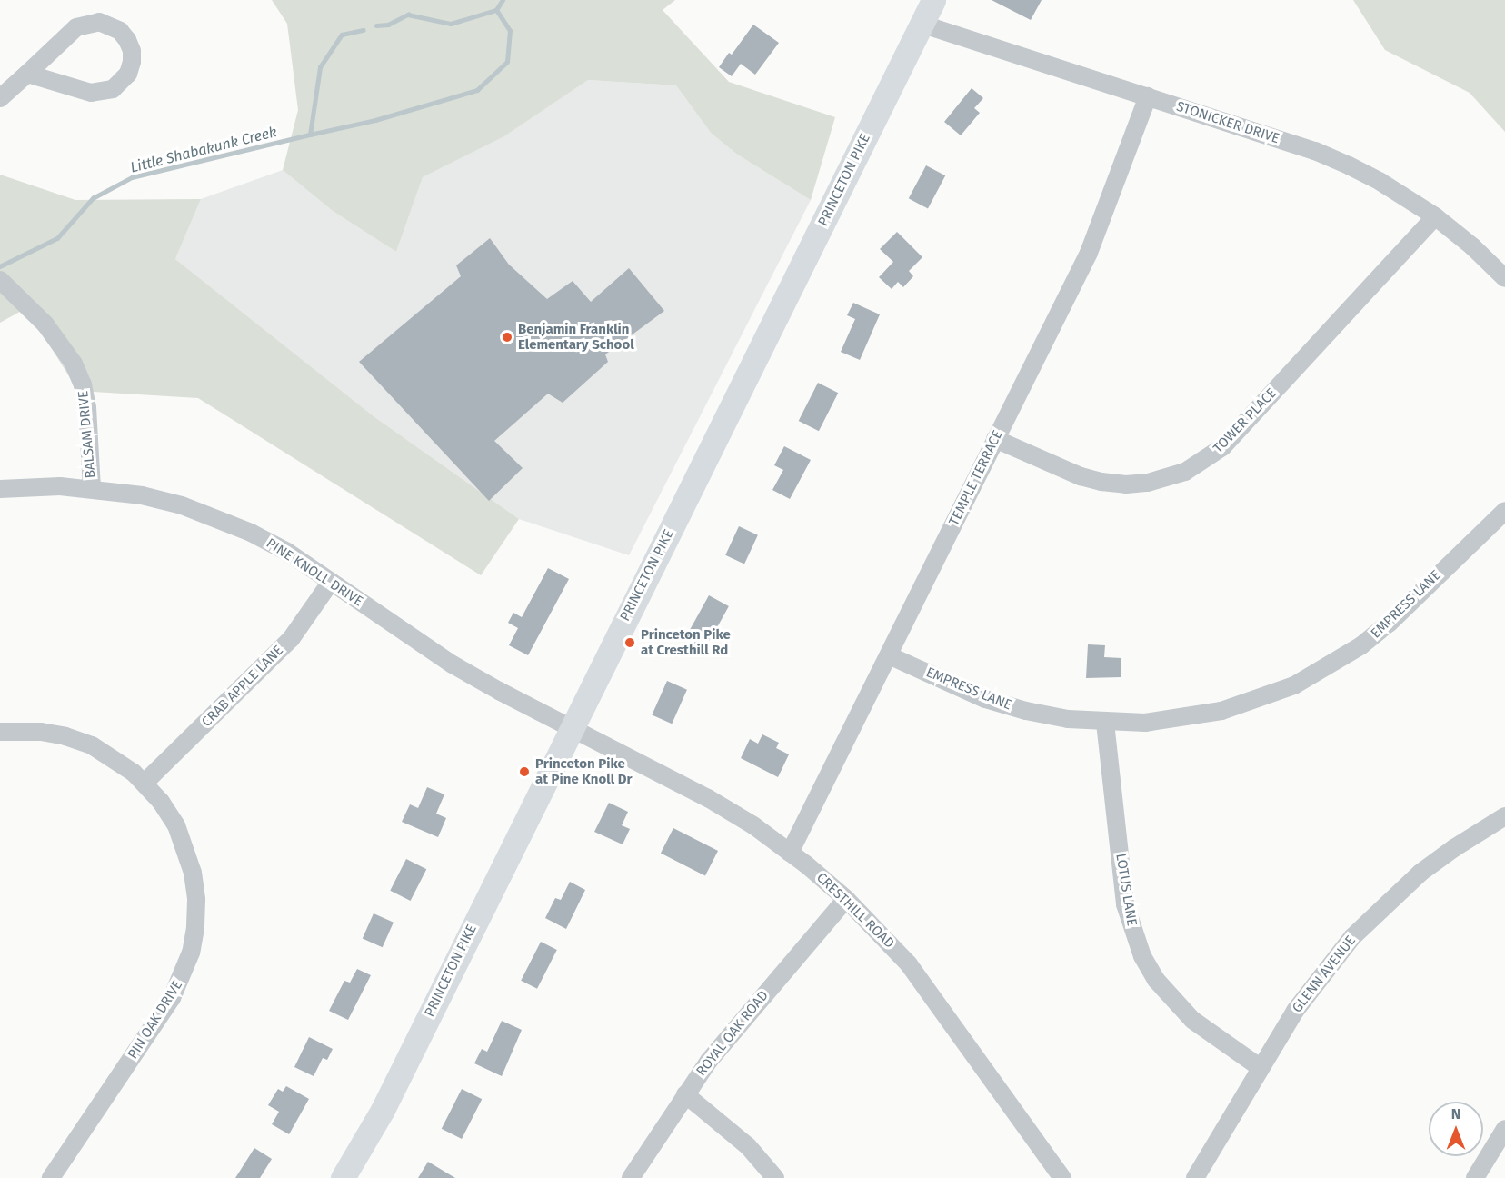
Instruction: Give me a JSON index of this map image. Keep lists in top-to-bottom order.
{
  "streets": {
    "main road": ["PRINCETON PIKE"],
    "street": [
      "STONICKER DRIVE",
      "TOWER PLACE",
      "BALSAM DRIVE",
      "TEMPLE TERRACE",
      "PINE KNOLL DRIVE",
      "EMPRESS LANE",
      "CRAB APPLE LANE",
      "LOTUS LANE",
      "CRESTHILL ROAD",
      "GLENN AVENUE",
      "PIN OAK DRIVE",
      "ROYAL OAK ROAD"
    ]
  },
  "crossings": [
    ["STONICKER DRIVE", "PRINCETON PIKE"],
    ["STONICKER DRIVE", "TOWER PLACE"],
    ["STONICKER DRIVE", "TEMPLE TERRACE"],
    ["PRINCETON PIKE", "PINE KNOLL DRIVE"],
    ["PRINCETON PIKE", "CRESTHILL ROAD"],
    ["TOWER PLACE", "TEMPLE TERRACE"],
    ["BALSAM DRIVE", "PINE KNOLL DRIVE"],
    ["TEMPLE TERRACE", "EMPRESS LANE"],
    ["TEMPLE TERRACE", "CRESTHILL ROAD"],
    ["PINE KNOLL DRIVE", "CRAB APPLE LANE"],
    ["PINE KNOLL DRIVE", "CRESTHILL ROAD"],
    ["EMPRESS LANE", "LOTUS LANE"],
    ["CRAB APPLE LANE", "PIN OAK DRIVE"],
    ["LOTUS LANE", "GLENN AVENUE"],
    ["CRESTHILL ROAD", "ROYAL OAK ROAD"]
  ],
  "water": ["Little Shabakunk Creek"],
  "places": ["Benjamin Franklin Elementary School", "Princeton Pike at Cresthill Rd", "Princeton Pike at Pine Knoll Dr"],
  "north": "top"
}
